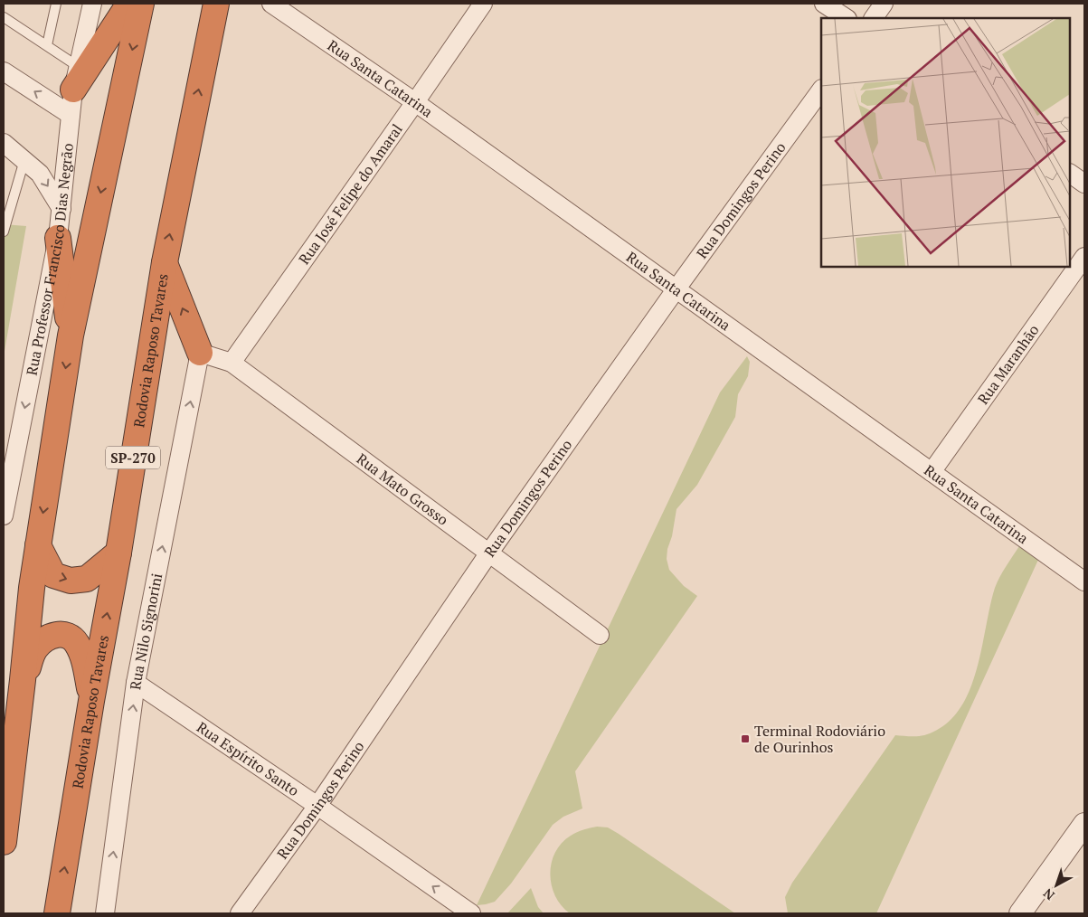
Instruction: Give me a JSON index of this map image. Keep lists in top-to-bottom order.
{
  "streets": {
    "highway": ["Rodovia Raposo Tavares", "SP-270"],
    "street": [
      "Rua Santa Catarina",
      "Rua José Felipe do Amaral",
      "Rua Domingos Perino",
      "Rua Professor Francisco Dias Negrão",
      "Rua Maranhão",
      "Rua Mato Grosso",
      "Rua Nilo Signorini",
      "Rua Espírito Santo"
    ]
  },
  "crossings": [
    ["Rua Santa Catarina", "Rua José Felipe do Amaral"],
    ["Rua Santa Catarina", "Rua Domingos Perino"],
    ["Rua Santa Catarina", "Rua Maranhão"],
    ["Rua José Felipe do Amaral", "Rua Mato Grosso"],
    ["Rua Domingos Perino", "Rua Mato Grosso"],
    ["Rua Domingos Perino", "Rua Espírito Santo"],
    ["Rua Mato Grosso", "Rua Nilo Signorini"],
    ["Rua Nilo Signorini", "Rua Espírito Santo"]
  ],
  "one_way": ["Rua Professor Francisco Dias Negrão", "Rua Nilo Signorini", "Rua Espírito Santo"],
  "places": {
    "transit": ["Terminal Rodoviário de Ourinhos"]
  },
  "north": "bottom left"
}
